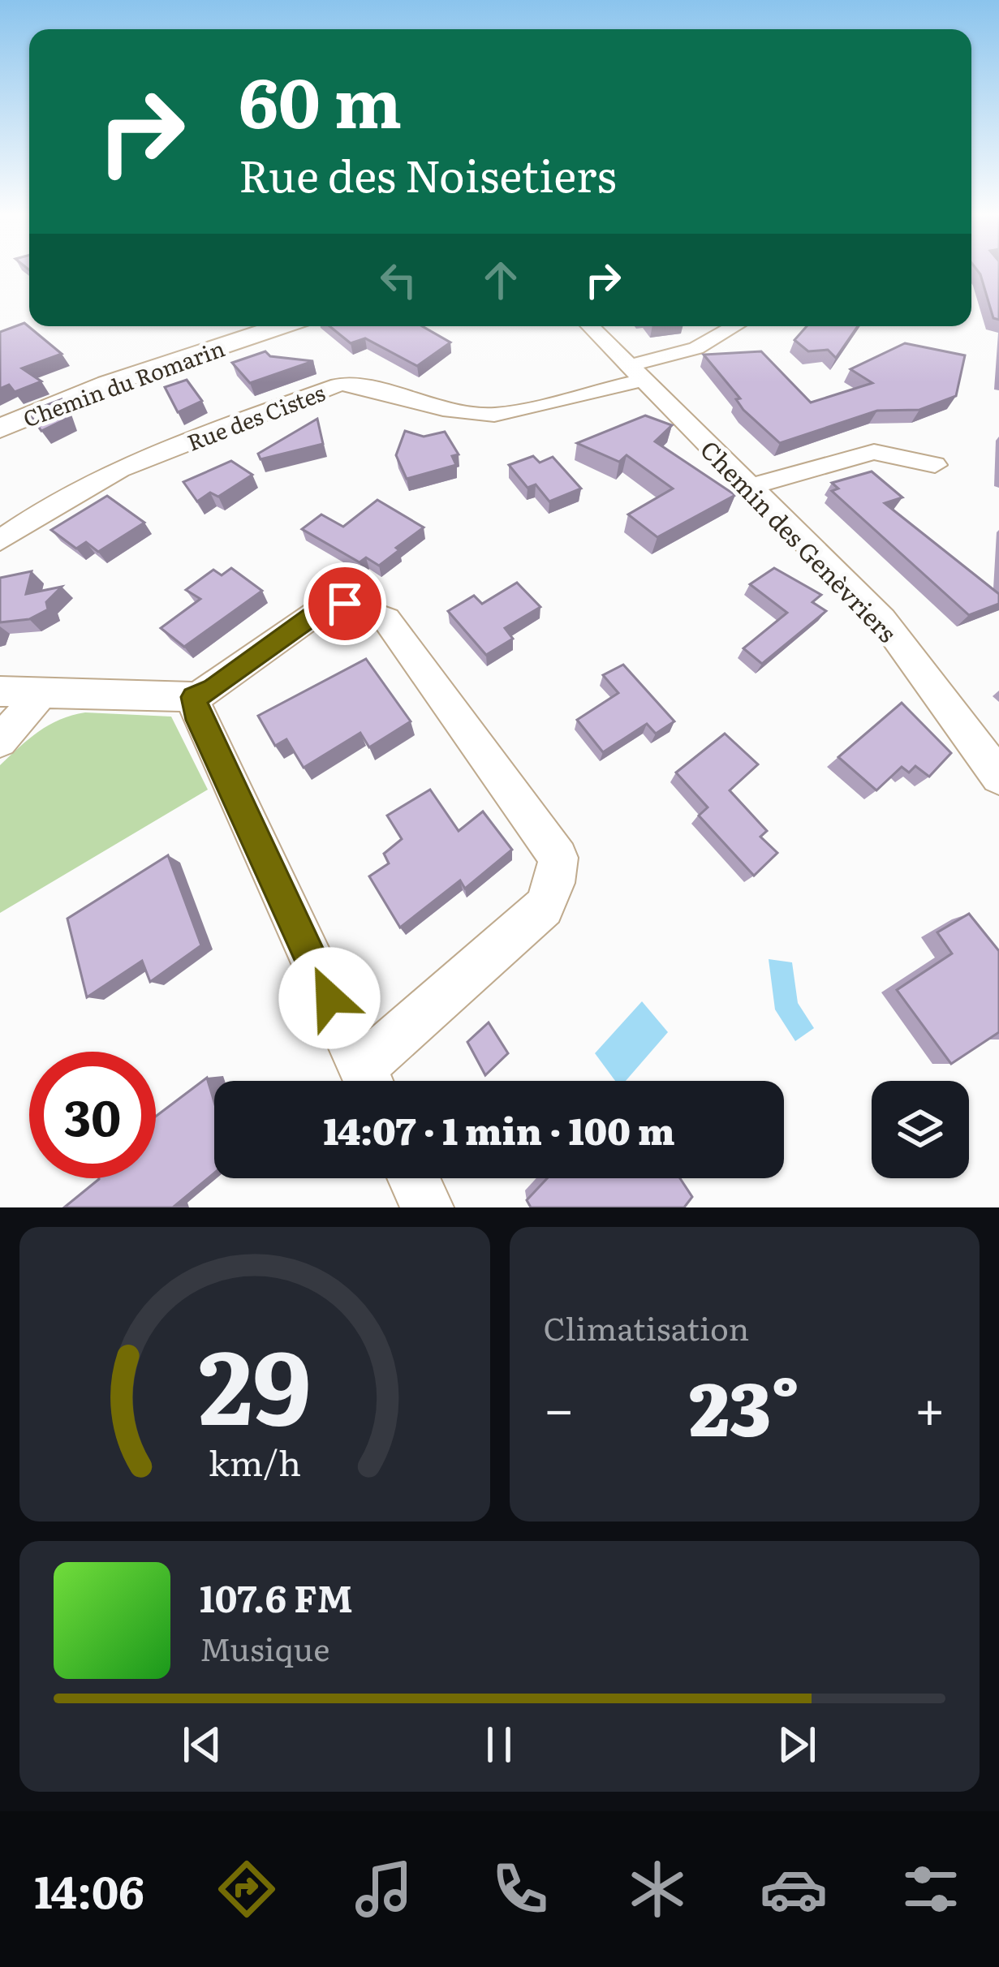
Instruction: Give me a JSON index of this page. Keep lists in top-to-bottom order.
{
  "streets": {
    "street": ["Chemin du Romarin", "Rue des Cistes", "Chemin des Genèvriers"]
  },
  "crossings": [
    ["Rue des Cistes", "Chemin des Genèvriers"]
  ],
  "page": {
    "turn": ["60 m", "Rue des Noisetiers"],
    "limit": "30",
    "trip": "14:07 · 1 min · 100 m",
    "tile": "Climatisation",
    "heat": ["−", "23°", "+"],
    "song": ["107.6 FM", "Musique"],
    "tabs": "14:06",
    "gauge": ["29", "km/h"]
  }
}
